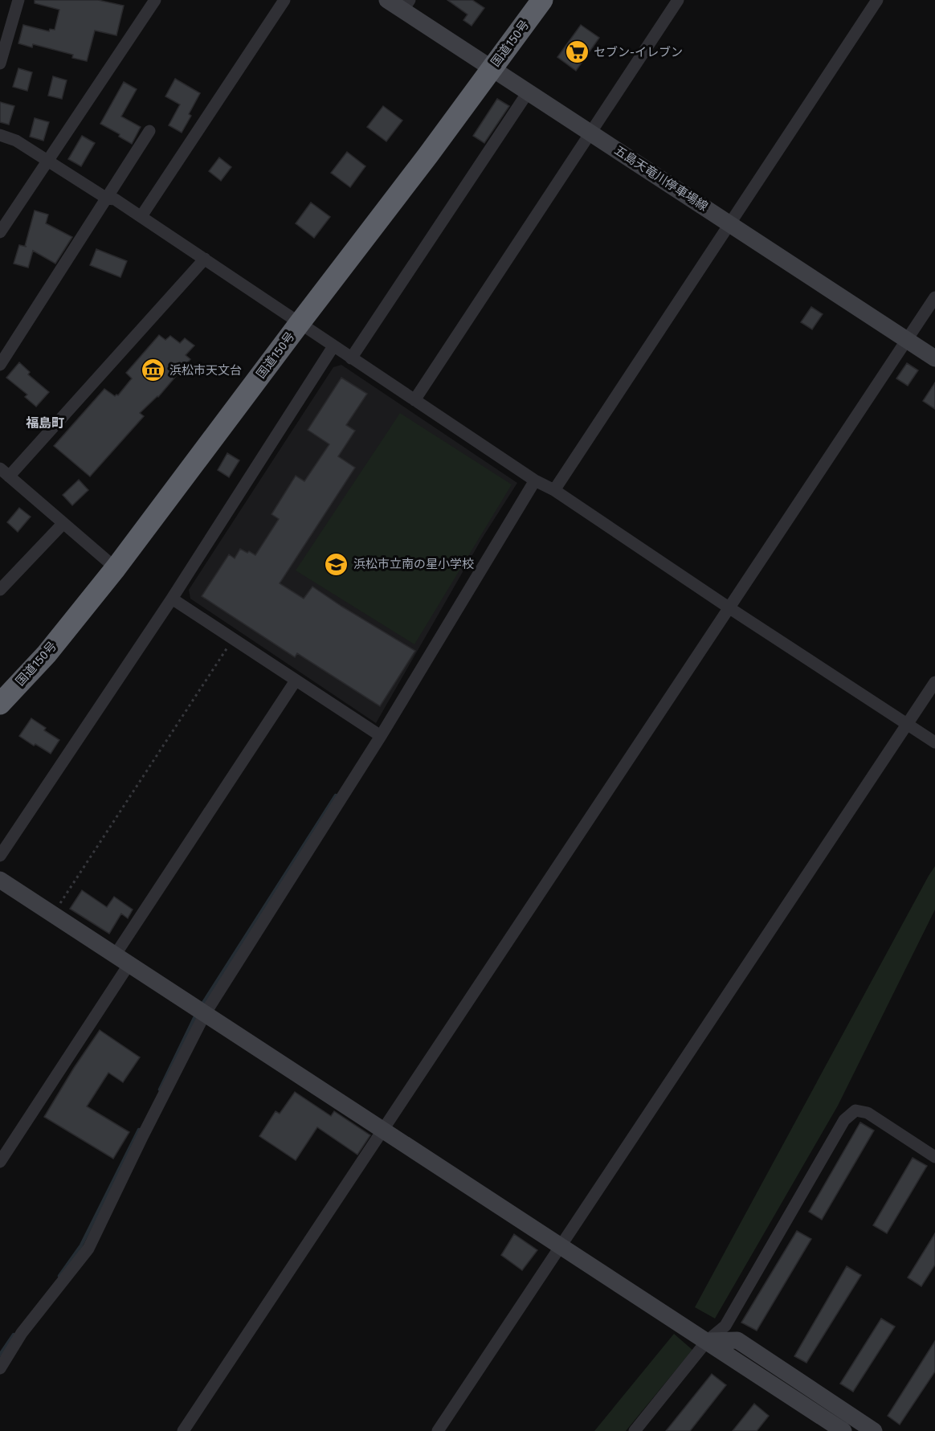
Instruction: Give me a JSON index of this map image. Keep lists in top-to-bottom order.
{
  "streets": {
    "highway": ["国道150号"],
    "street": ["五島天竜川停車場線"]
  },
  "crossings": [
    ["国道150号", "五島天竜川停車場線"]
  ],
  "districts": ["福島町"],
  "places": {
    "supermarket": ["セブン-イレブン"],
    "museum": ["浜松市天文台"],
    "school or university": ["浜松市立南の星小学校"]
  }
}
